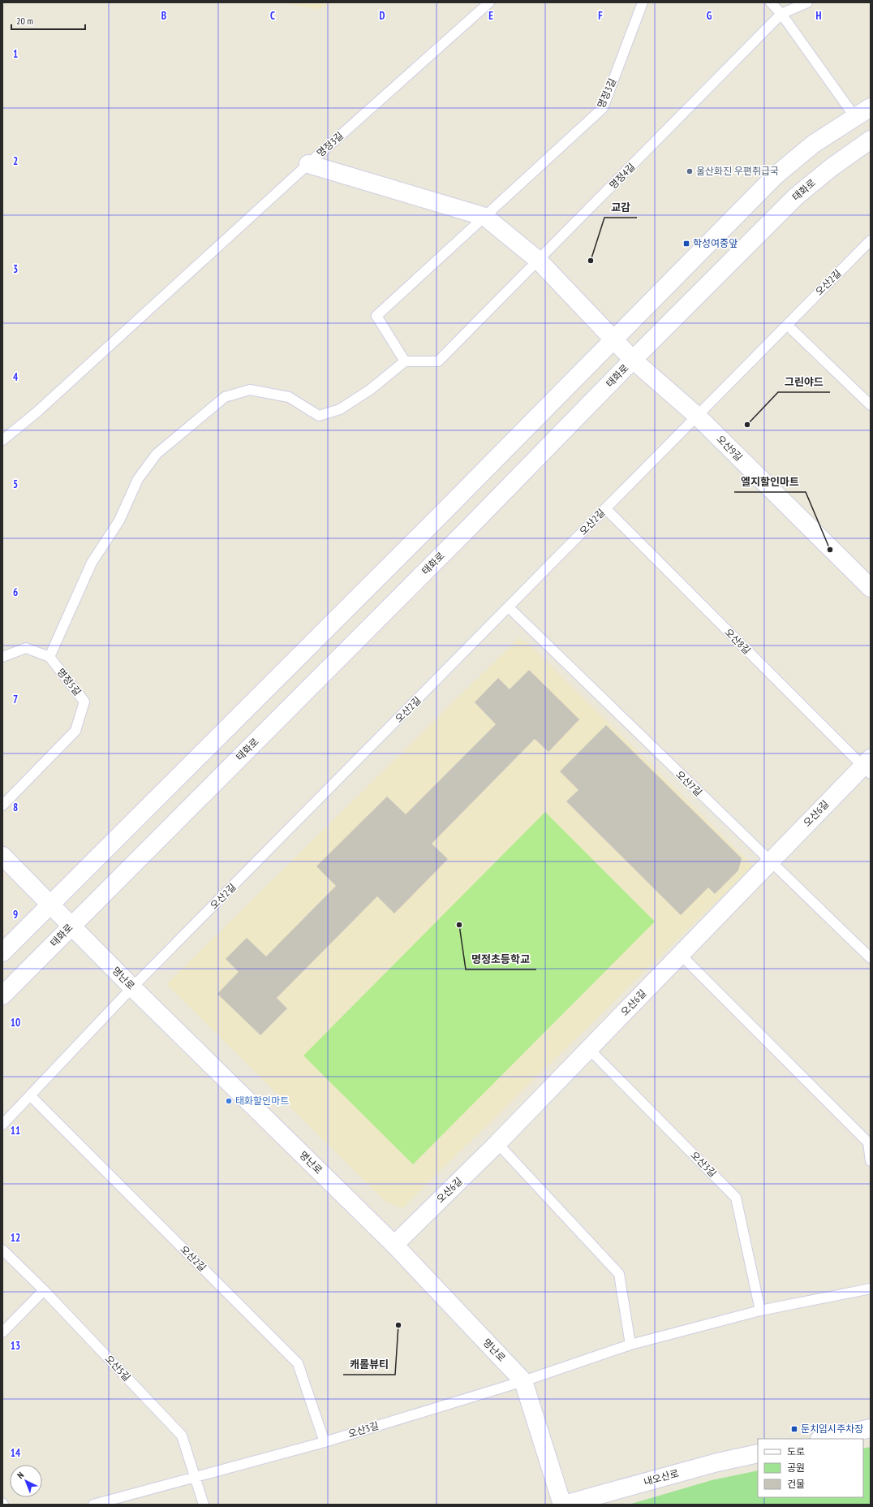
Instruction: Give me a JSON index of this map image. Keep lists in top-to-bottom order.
{
  "streets": {
    "street": [
      "명정3길",
      "태화로",
      "오산9길",
      "오산6길",
      "명난로",
      "내오산로"
    ],
    "lane": [
      "명정4길",
      "오산2길",
      "오산8길",
      "명정5길",
      "오산7길",
      "오산3길",
      "오산5길"
    ]
  },
  "crossings": [
    ["명정3길", "명정4길"],
    ["명정3길", "오산9길"],
    ["태화로", "오산9길"],
    ["태화로", "명난로"],
    ["오산2길", "오산9길"],
    ["오산2길", "오산8길"],
    ["오산2길", "오산7길"],
    ["오산2길", "명난로"],
    ["오산2길", "오산3길"],
    ["오산8길", "오산6길"],
    ["오산7길", "오산6길"],
    ["오산6길", "명난로"],
    ["오산6길", "오산3길"],
    ["명난로", "오산3길"],
    ["명난로", "내오산로"],
    ["오산3길", "오산5길"]
  ],
  "places": {
    "other": [
      "울산화진 우편취급국",
      "교감",
      "그린야드",
      "엘지할인마트",
      "명정초등학교",
      "태화할인마트",
      "캐롤뷰티"
    ],
    "transit": ["학성여중앞", "둔치임시주차장"]
  },
  "legend": ["도로", "공원", "건물"],
  "scale_bar": "20 m",
  "north": "top left",
  "grid": {
    "columns": [
      "B",
      "C",
      "D",
      "E",
      "F",
      "G",
      "H"
    ],
    "rows": [
      "1",
      "2",
      "3",
      "4",
      "5",
      "6",
      "7",
      "8",
      "9",
      "10",
      "11",
      "12",
      "13",
      "14"
    ]
  }
}
